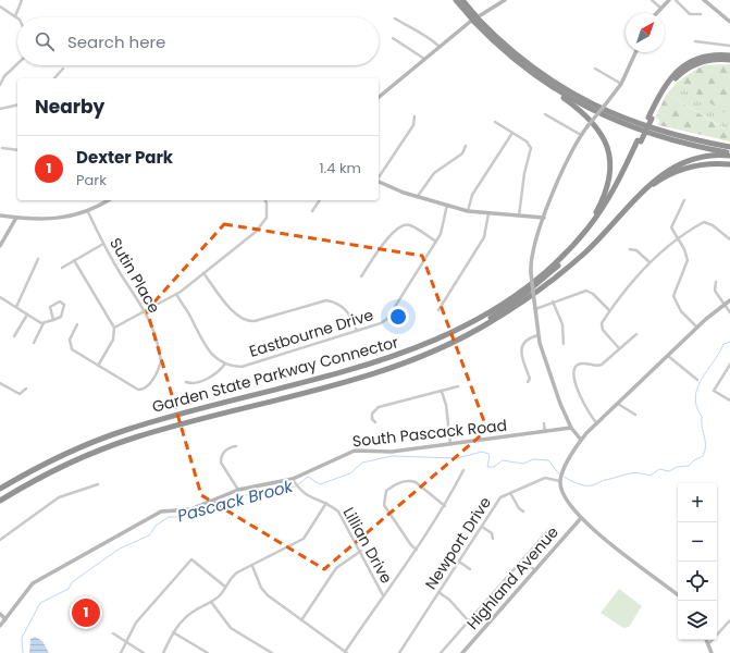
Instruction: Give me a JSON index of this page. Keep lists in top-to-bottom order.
{
  "streets": {
    "highway": ["Garden State Parkway Connector"],
    "street": [
      "Sutin Place",
      "Eastbourne Drive",
      "South Pascack Road",
      "Newport Drive",
      "Lillian Drive",
      "Highland Avenue"
    ]
  },
  "crossings": [
    ["South Pascack Road", "Lillian Drive"]
  ],
  "water": ["Pascack Brook"],
  "north": "top right",
  "page": {
    "search": "Search here",
    "heading": "Nearby",
    "list": [
      {
        "mark": "1",
        "name": "Dexter Park",
        "note": "Park",
        "value": "1.4 km"
      }
    ],
    "map_buttons": ["+", "−"],
    "pins": "1"
  }
}
